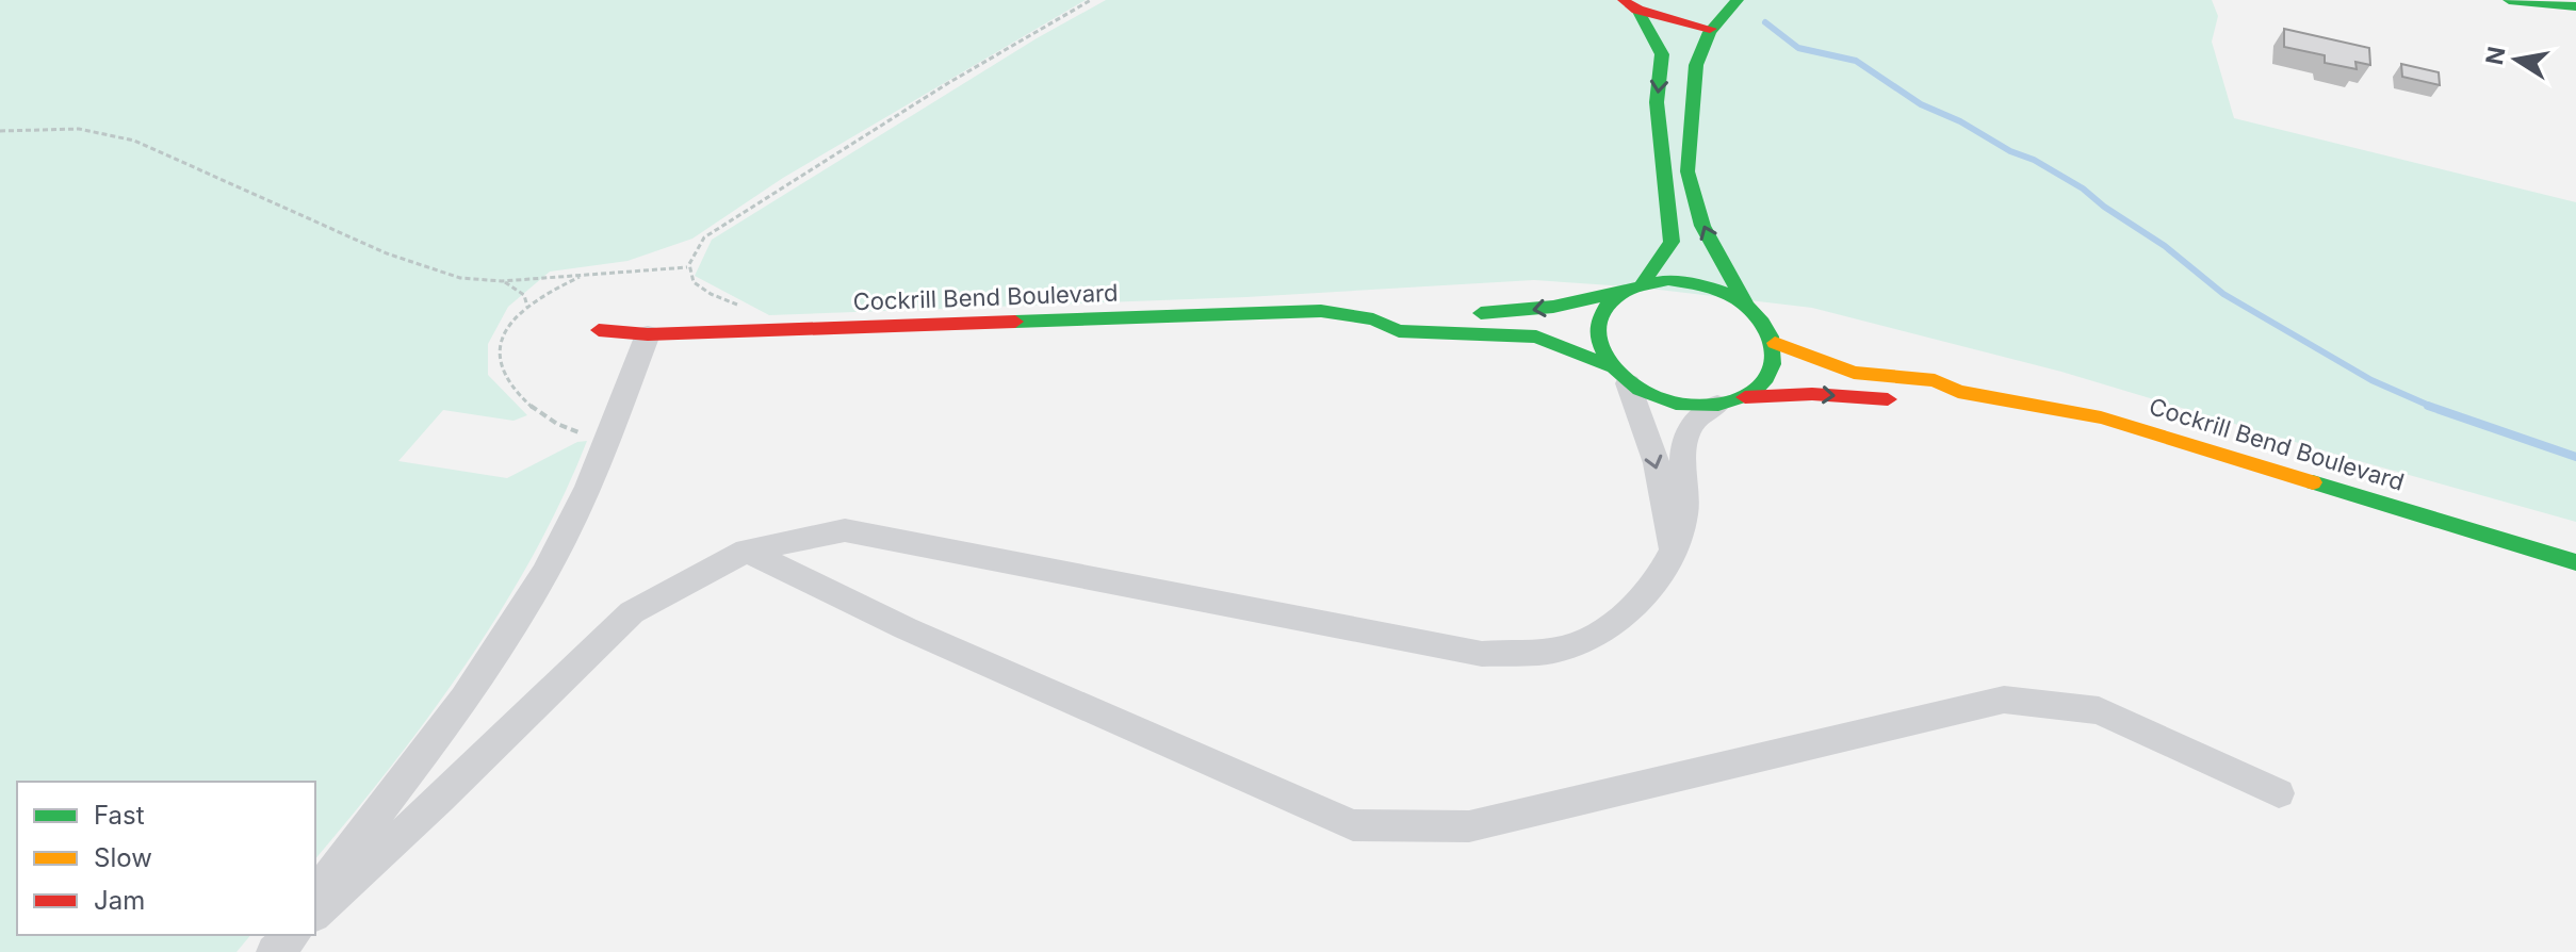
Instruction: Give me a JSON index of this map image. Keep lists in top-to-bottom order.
{
  "streets": {
    "street": ["Cockrill Bend Boulevard"]
  },
  "legend": ["Fast", "Slow", "Jam"],
  "north": "left"
}
